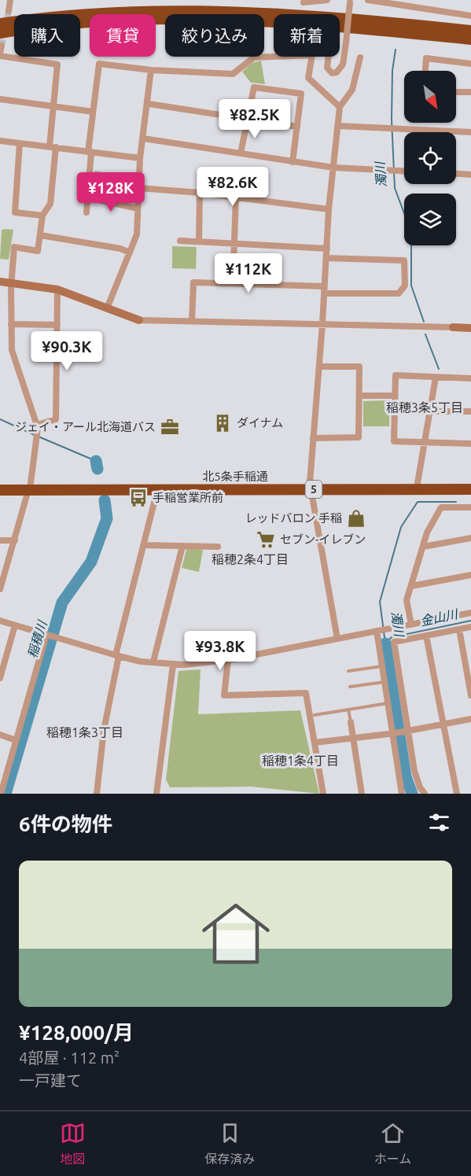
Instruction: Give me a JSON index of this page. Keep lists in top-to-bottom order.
{
  "streets": {
    "highway": ["北5条手稲通", "5"]
  },
  "districts": [
    "稲穂3条5丁目",
    "稲穂2条4丁目",
    "稲穂1条3丁目",
    "稲穂1条4丁目"
  ],
  "water": ["濁川", "金山川", "稲積川"],
  "places": {
    "building": ["ダイナム"],
    "office": ["ジェイ・アール北海道バス"],
    "bus stop": ["手稲営業所前"],
    "shop": ["レッドバロン 手稲"],
    "supermarket": ["セブン-イレブン"]
  },
  "north": "bottom right",
  "page": {
    "chip": [
      "購入",
      "賃貸",
      "絞り込み",
      "新着"
    ],
    "price": [
      "¥82.5K",
      "¥82.6K",
      "¥128K",
      "¥112K",
      "¥90.3K",
      "¥93.8K"
    ],
    "heading": "6件の物件",
    "list": [
      {
        "name": "¥128,000/月",
        "note": "4部屋 · 112 m² · 一戸建て"
      }
    ],
    "tabs": ["地図", "保存済み", "ホーム"]
  }
}
